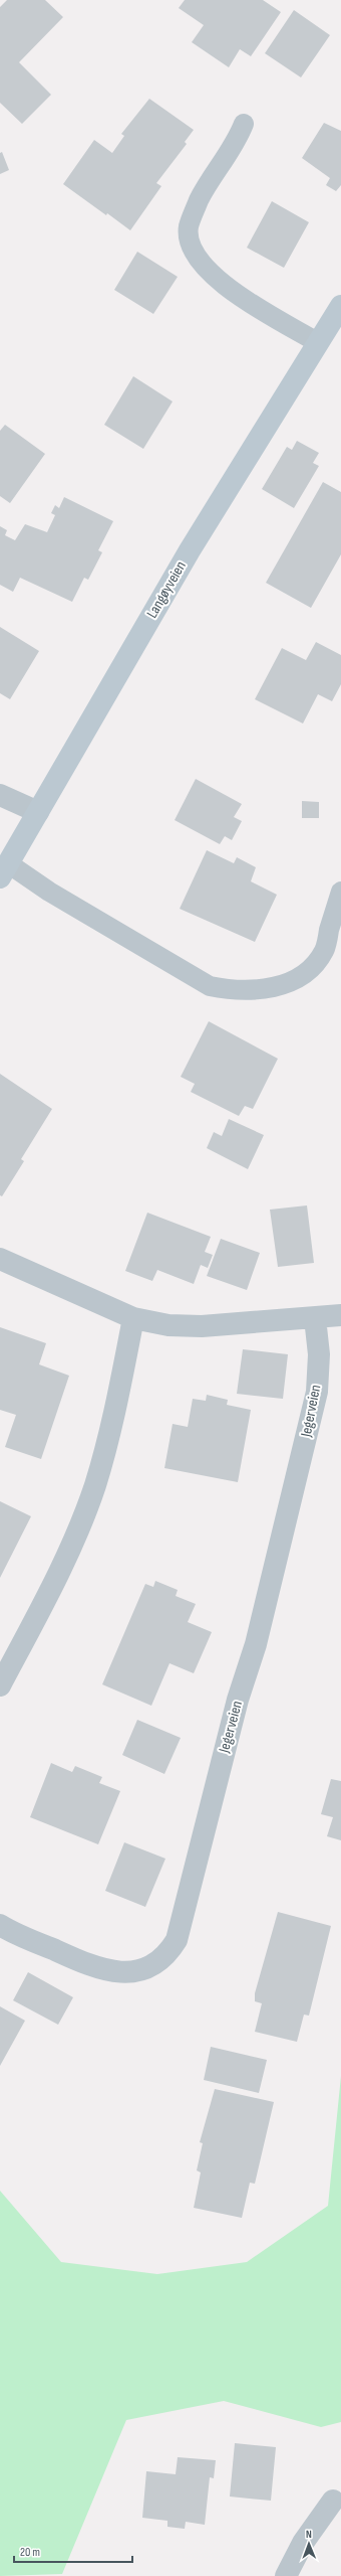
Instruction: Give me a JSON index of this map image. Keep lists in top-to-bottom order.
{
  "streets": {
    "main road": ["Langøyveien"],
    "street": ["Jegerveien"]
  },
  "scale_bar": "20 m",
  "north": "top"
}
